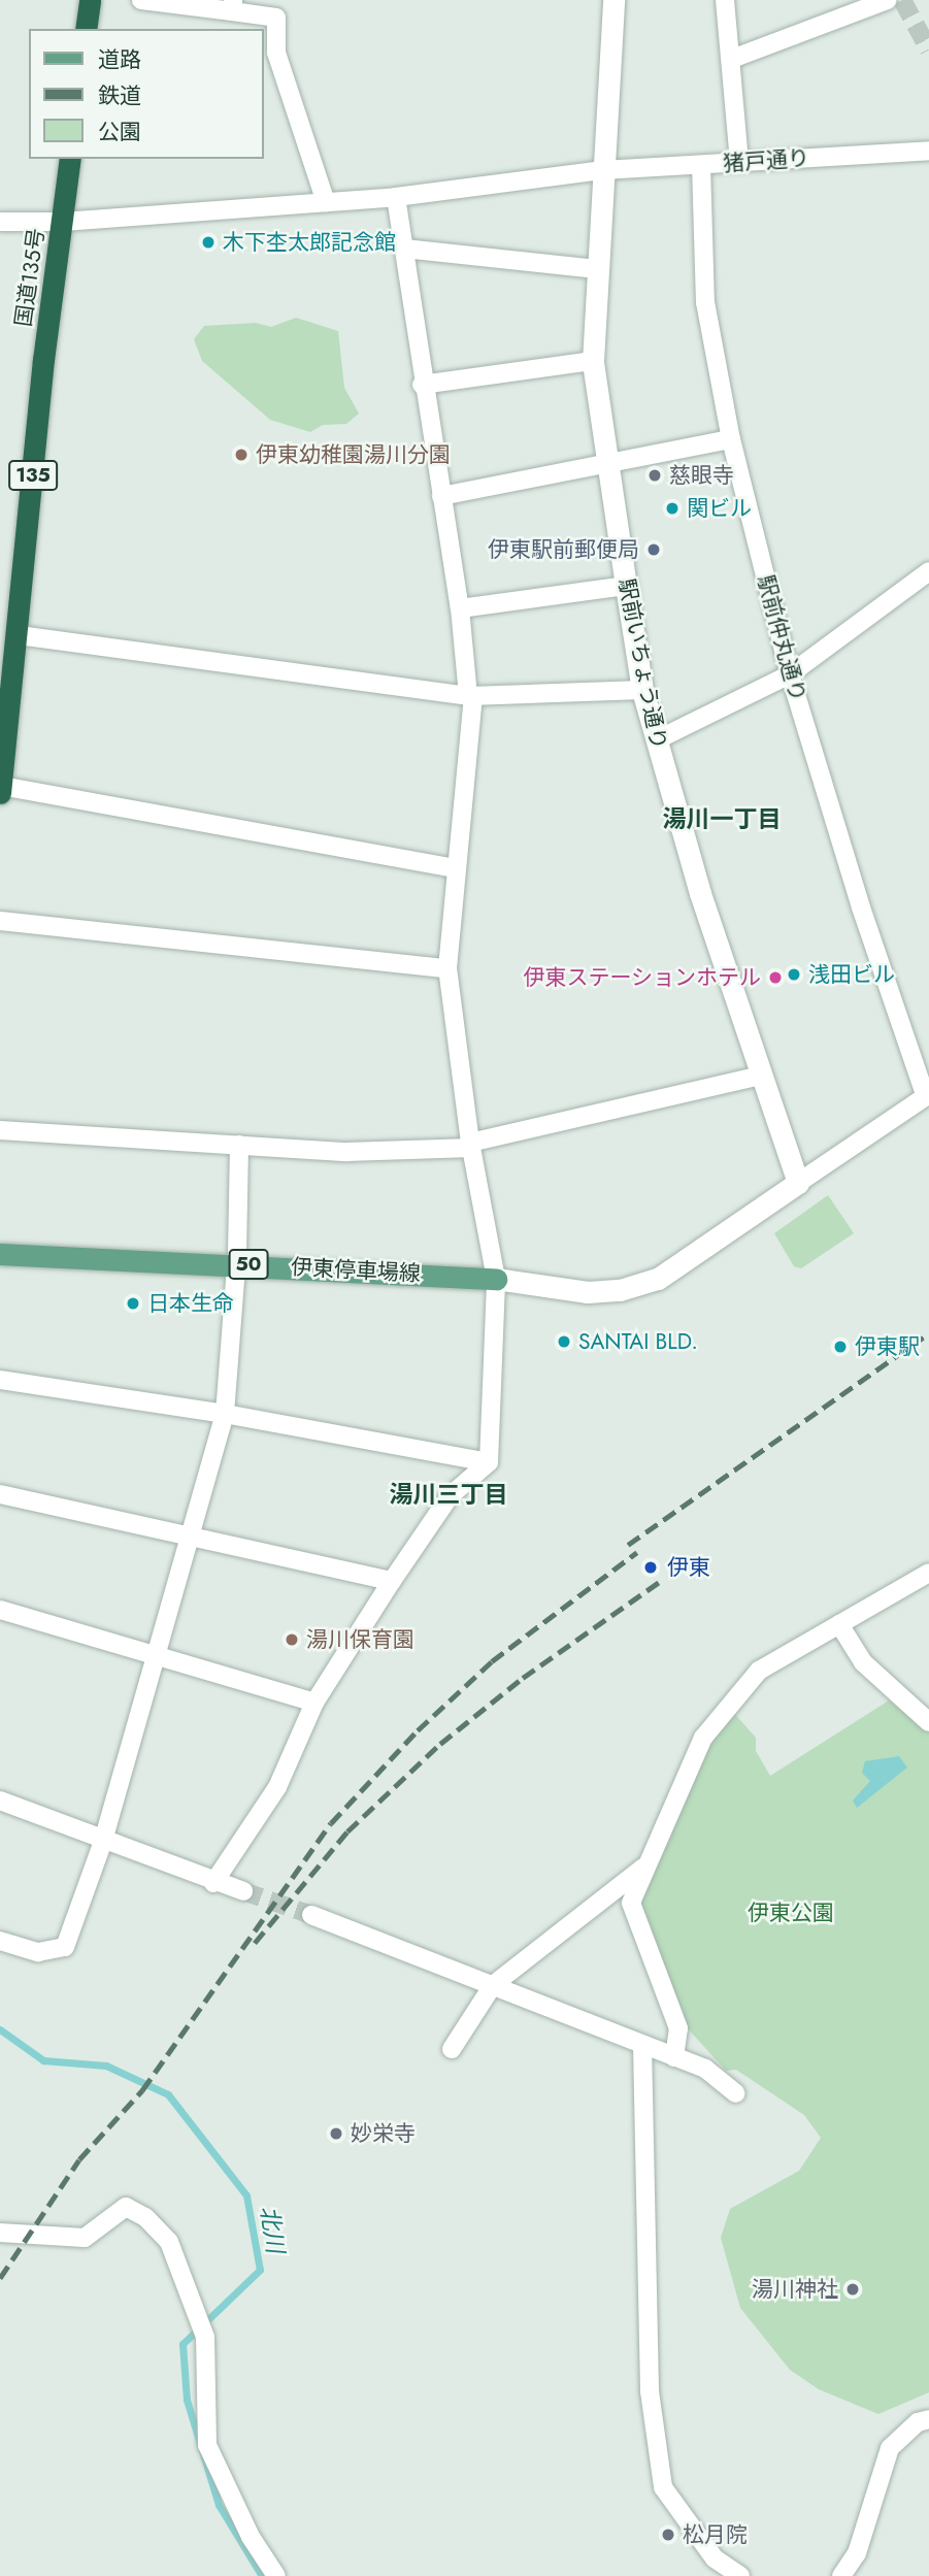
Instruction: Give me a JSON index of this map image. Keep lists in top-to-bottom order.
{
  "streets": {
    "highway": ["国道135号", "135"],
    "main road": ["50", "伊東停車場線"],
    "street": ["猪戸通り", "駅前仲丸通り", "駅前いちょう通り"]
  },
  "crossings": [
    ["猪戸通り", "国道135号"],
    ["猪戸通り", "駅前仲丸通り"],
    ["猪戸通り", "駅前いちょう通り"]
  ],
  "districts": ["湯川一丁目", "湯川三丁目"],
  "water": ["北川"],
  "parks": ["伊東公園"],
  "places": [
    "木下杢太郎記念館",
    "伊東幼稚園湯川分園",
    "慈眼寺",
    "関ビル",
    "伊東駅前郵便局",
    "浅田ビル",
    "伊東ステーションホテル",
    "日本生命",
    "SANTAI BLD.",
    "伊東駅",
    "伊東",
    "湯川保育園",
    "妙栄寺",
    "湯川神社",
    "松月院"
  ],
  "legend": ["道路", "鉄道", "公園"]
}
